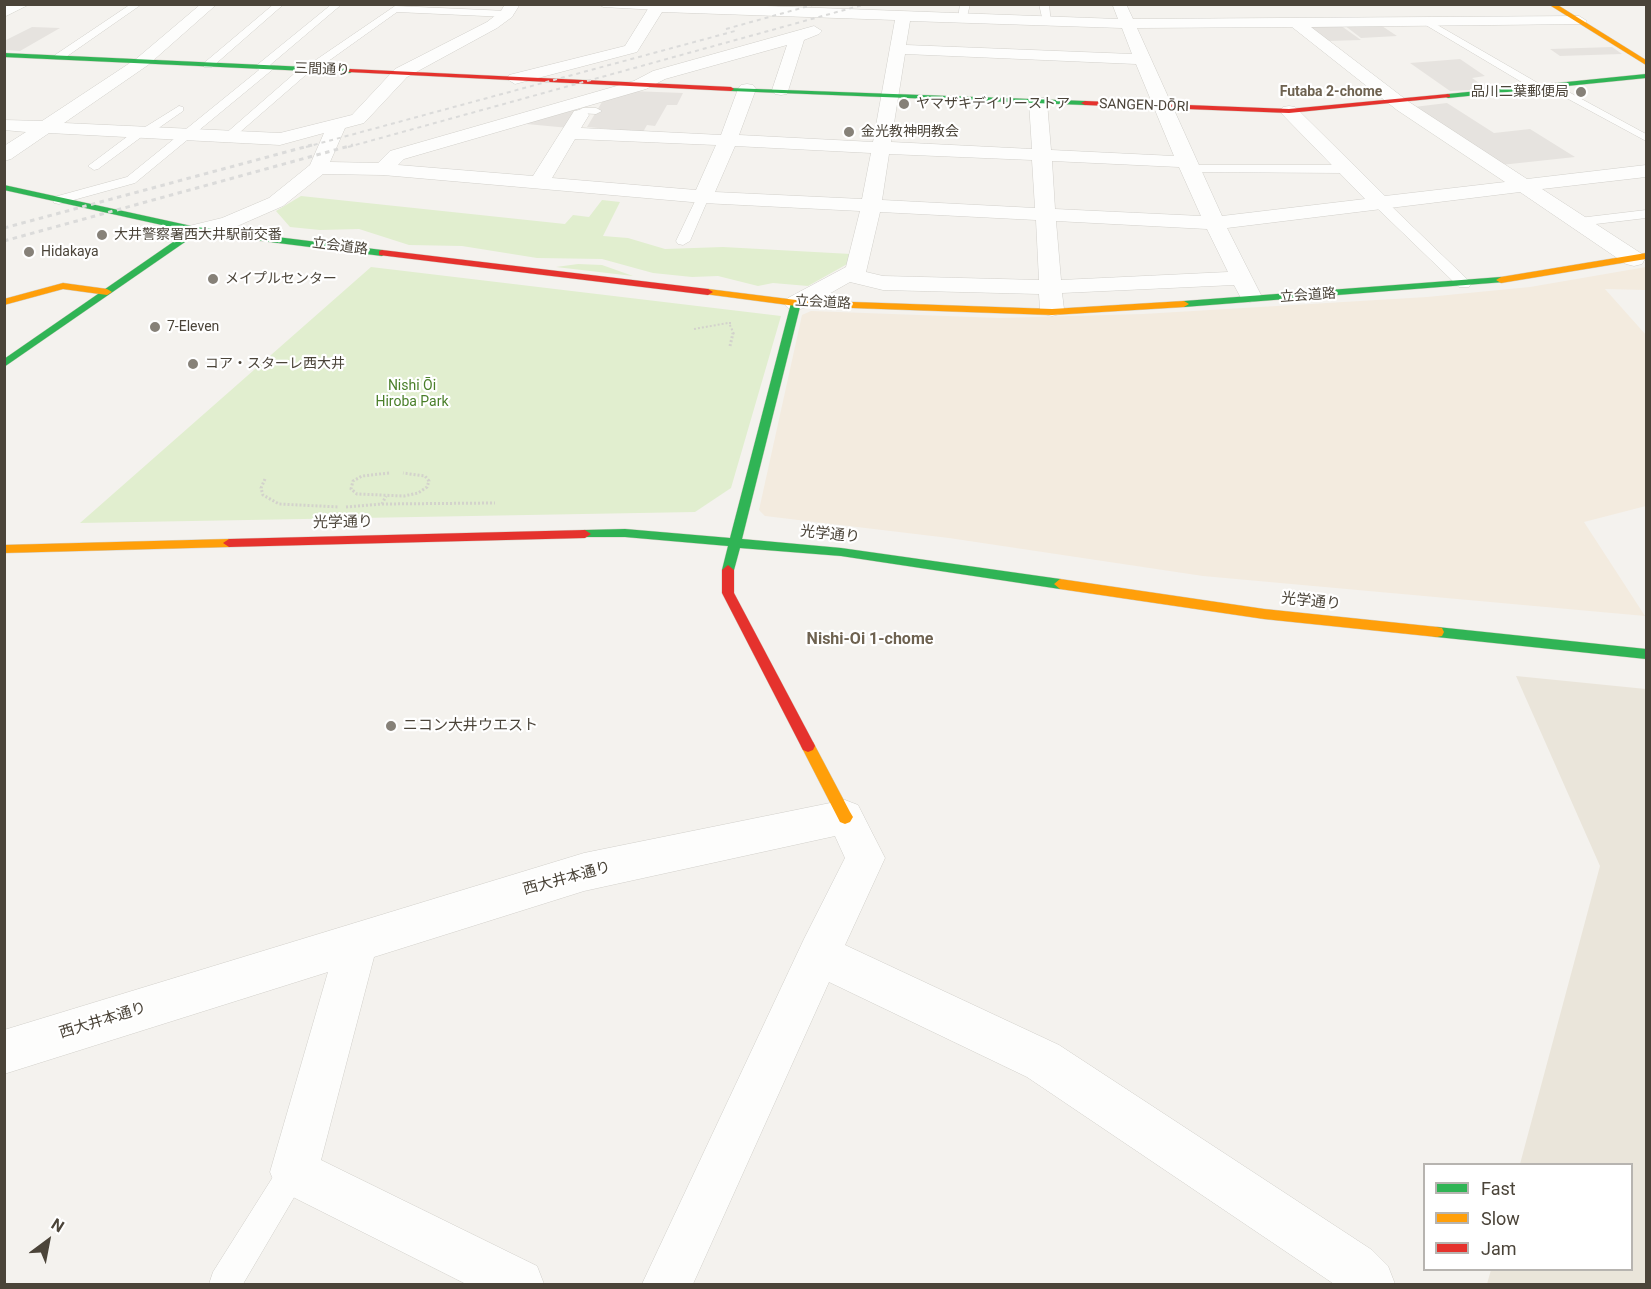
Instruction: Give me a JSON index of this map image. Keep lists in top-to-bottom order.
{
  "streets": {
    "street": [
      "三間通り",
      "SANGEN-DŌRI",
      "立会道路",
      "光学通り",
      "西大井本通り"
    ]
  },
  "crossings": [
    ["三間通り", "SANGEN-DŌRI"]
  ],
  "districts": ["Futaba 2-chome", "Nishi-Oi 1-chome"],
  "parks": ["Nishi Ōi Hiroba Park"],
  "places": [
    "品川二葉郵便局",
    "ヤマザキデイリーストア",
    "金光教神明教会",
    "大井警察署西大井駅前交番",
    "Hidakaya",
    "メイプルセンター",
    "7-Eleven",
    "コア・スターレ西大井",
    "ニコン大井ウエスト"
  ],
  "legend": ["Fast", "Slow", "Jam"],
  "north": "top right"
}
